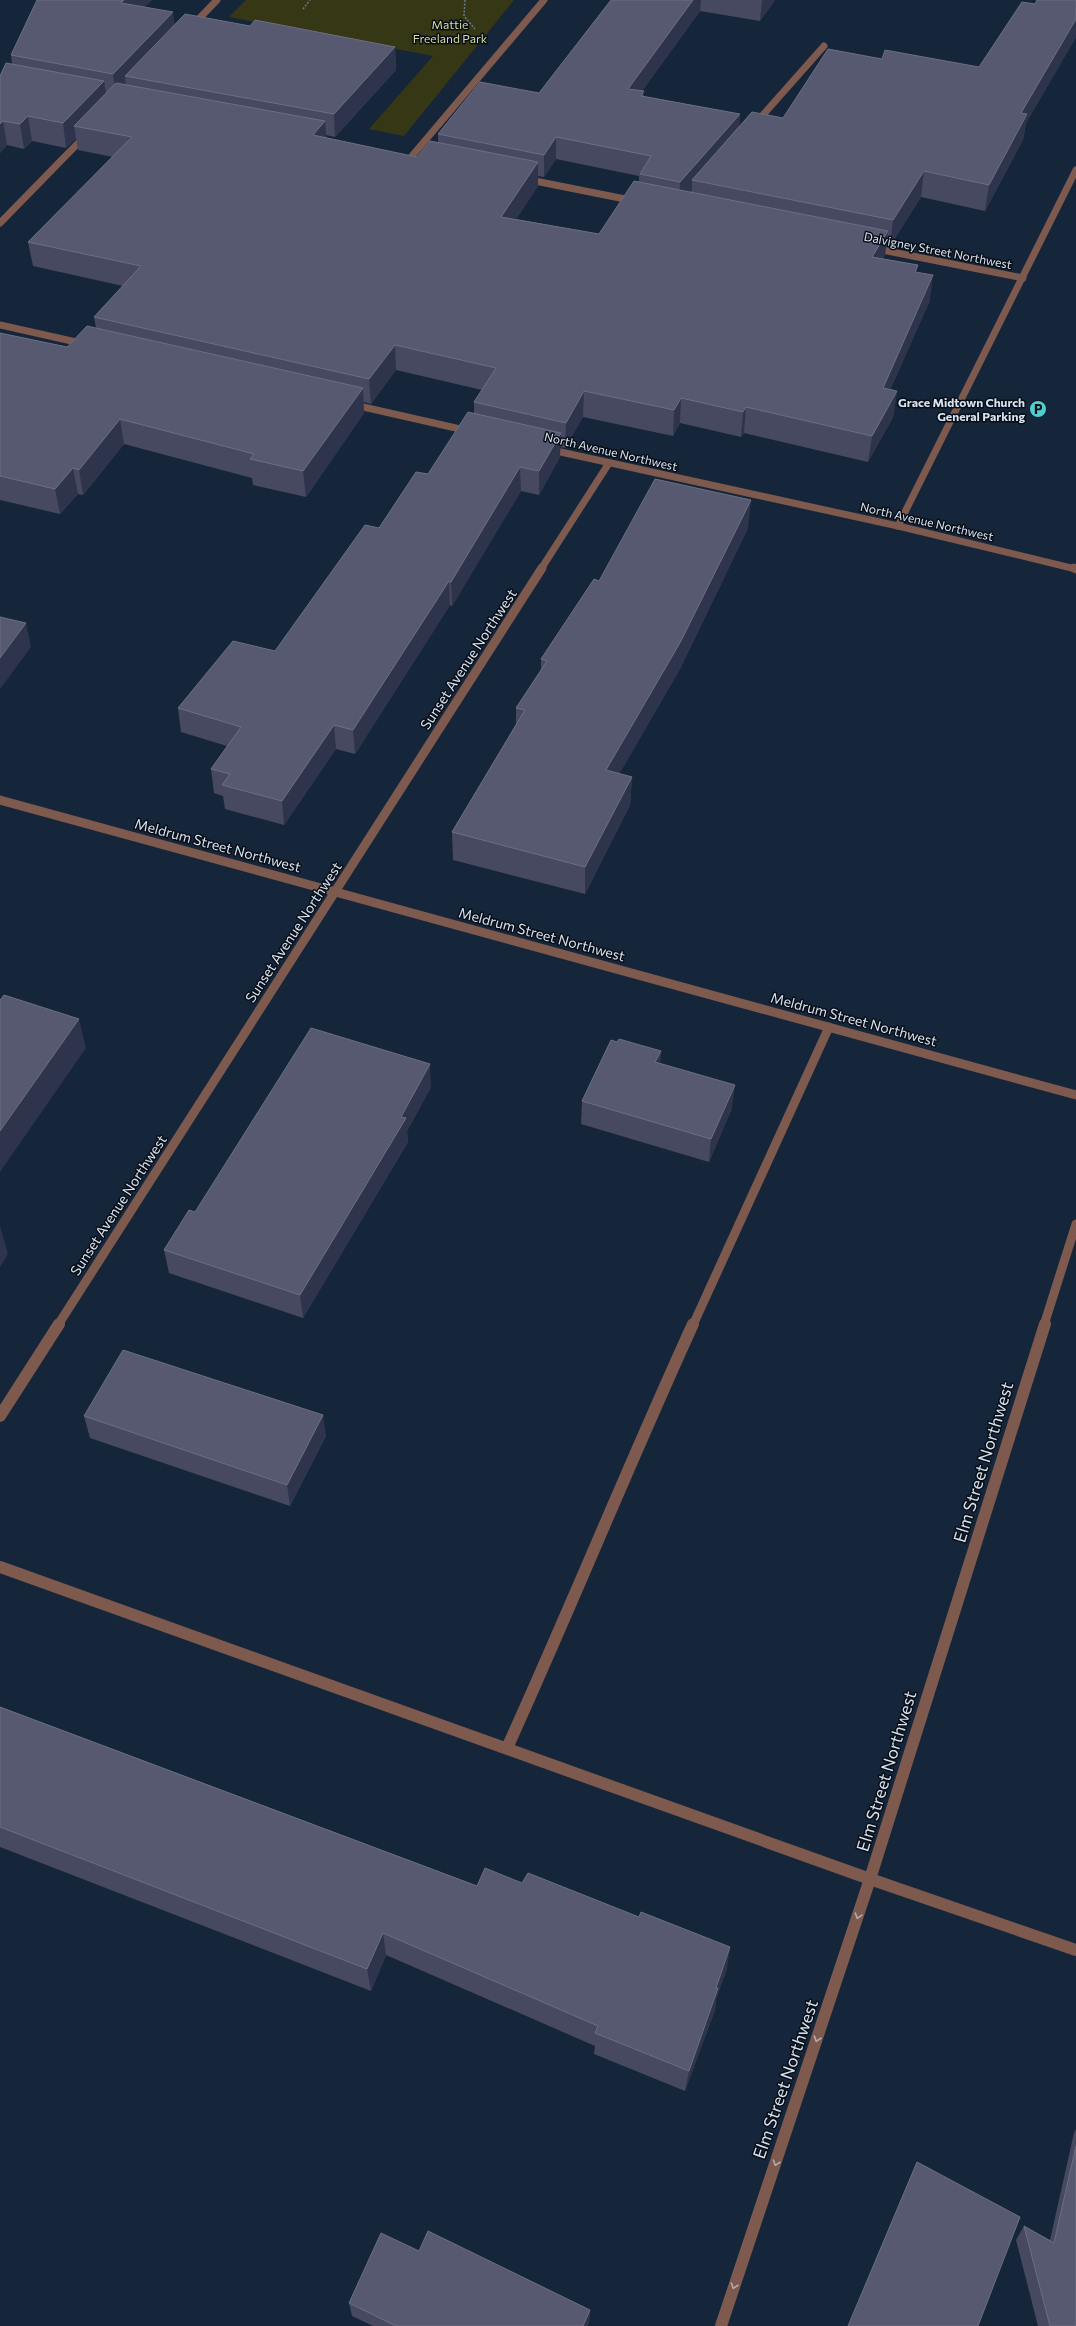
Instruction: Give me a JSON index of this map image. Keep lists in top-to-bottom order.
{
  "streets": {
    "street": [
      "Dalvigney Street Northwest",
      "North Avenue Northwest",
      "Sunset Avenue Northwest",
      "Meldrum Street Northwest",
      "Elm Street Northwest"
    ]
  },
  "crossings": [
    ["North Avenue Northwest", "Sunset Avenue Northwest"],
    ["Sunset Avenue Northwest", "Meldrum Street Northwest"]
  ],
  "one_way": ["Elm Street Northwest"],
  "parks": ["Mattie Freeland Park"],
  "places": {
    "parking": ["Grace Midtown Church General Parking"]
  }
}
